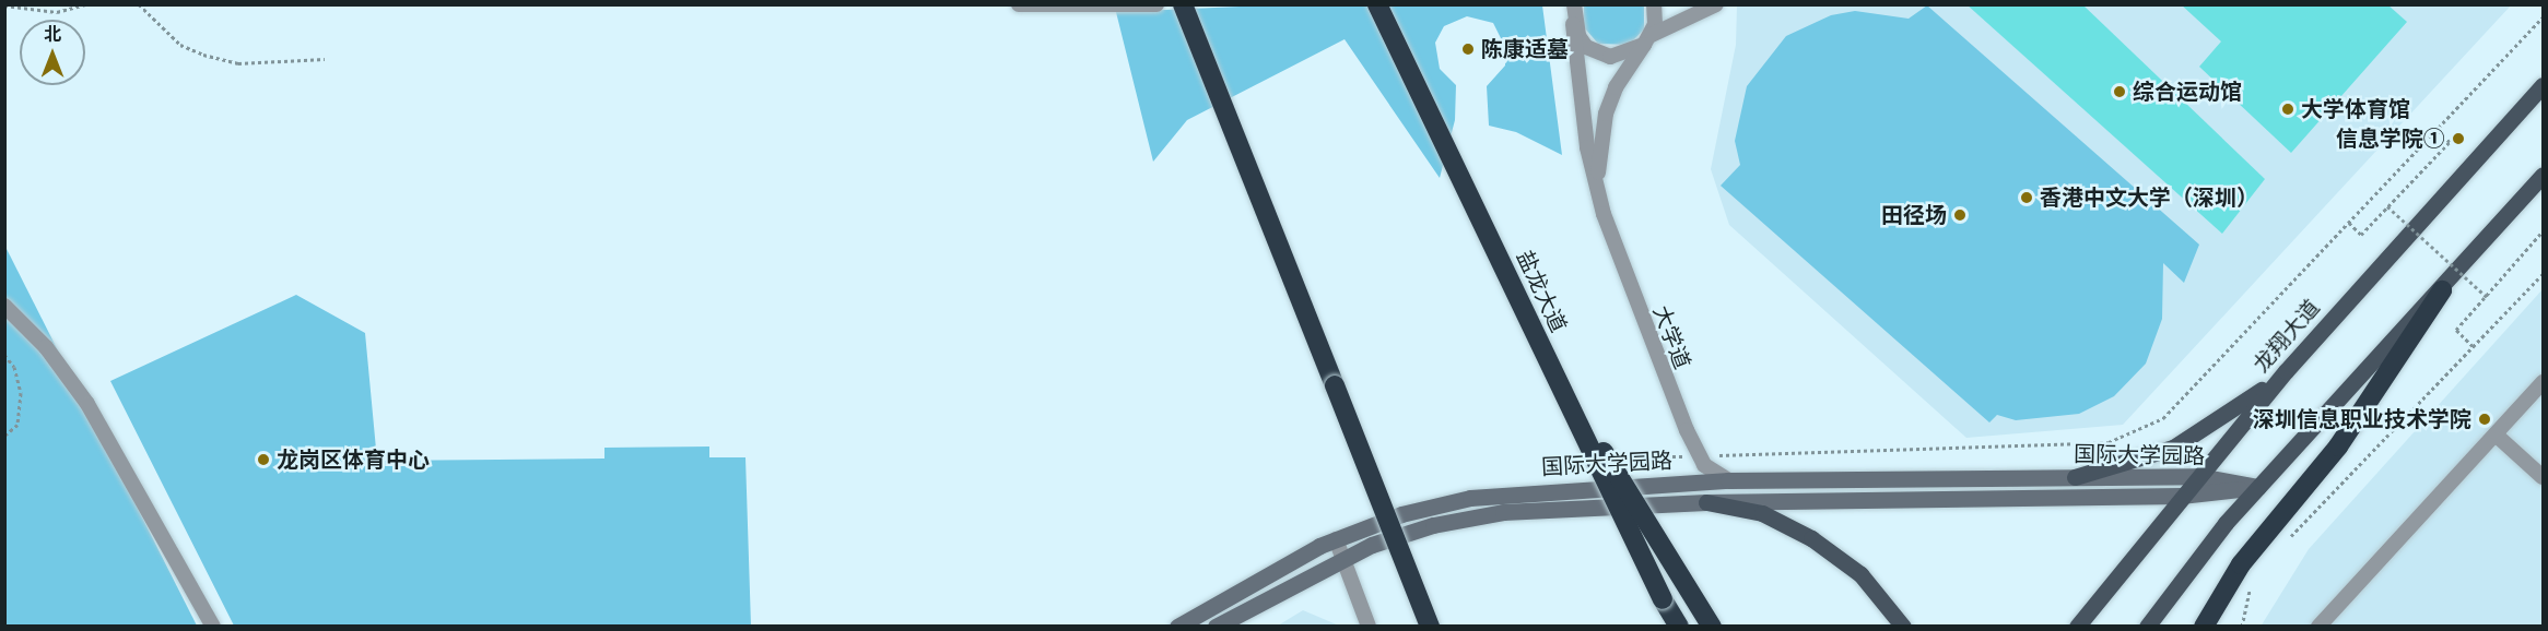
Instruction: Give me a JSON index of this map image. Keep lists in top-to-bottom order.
{
  "streets": {
    "highway": ["盐龙大道"],
    "main road": ["龙翔大道"],
    "street": ["大学道", "国际大学园路"]
  },
  "crossings": [
    ["龙翔大道", "国际大学园路"],
    ["大学道", "国际大学园路"]
  ],
  "places": [
    "陈康适墓",
    "综合运动馆",
    "大学体育馆",
    "信息学院①",
    "香港中文大学（深圳）",
    "田径场",
    "深圳信息职业技术学院",
    "龙岗区体育中心"
  ],
  "north": "top"
}
